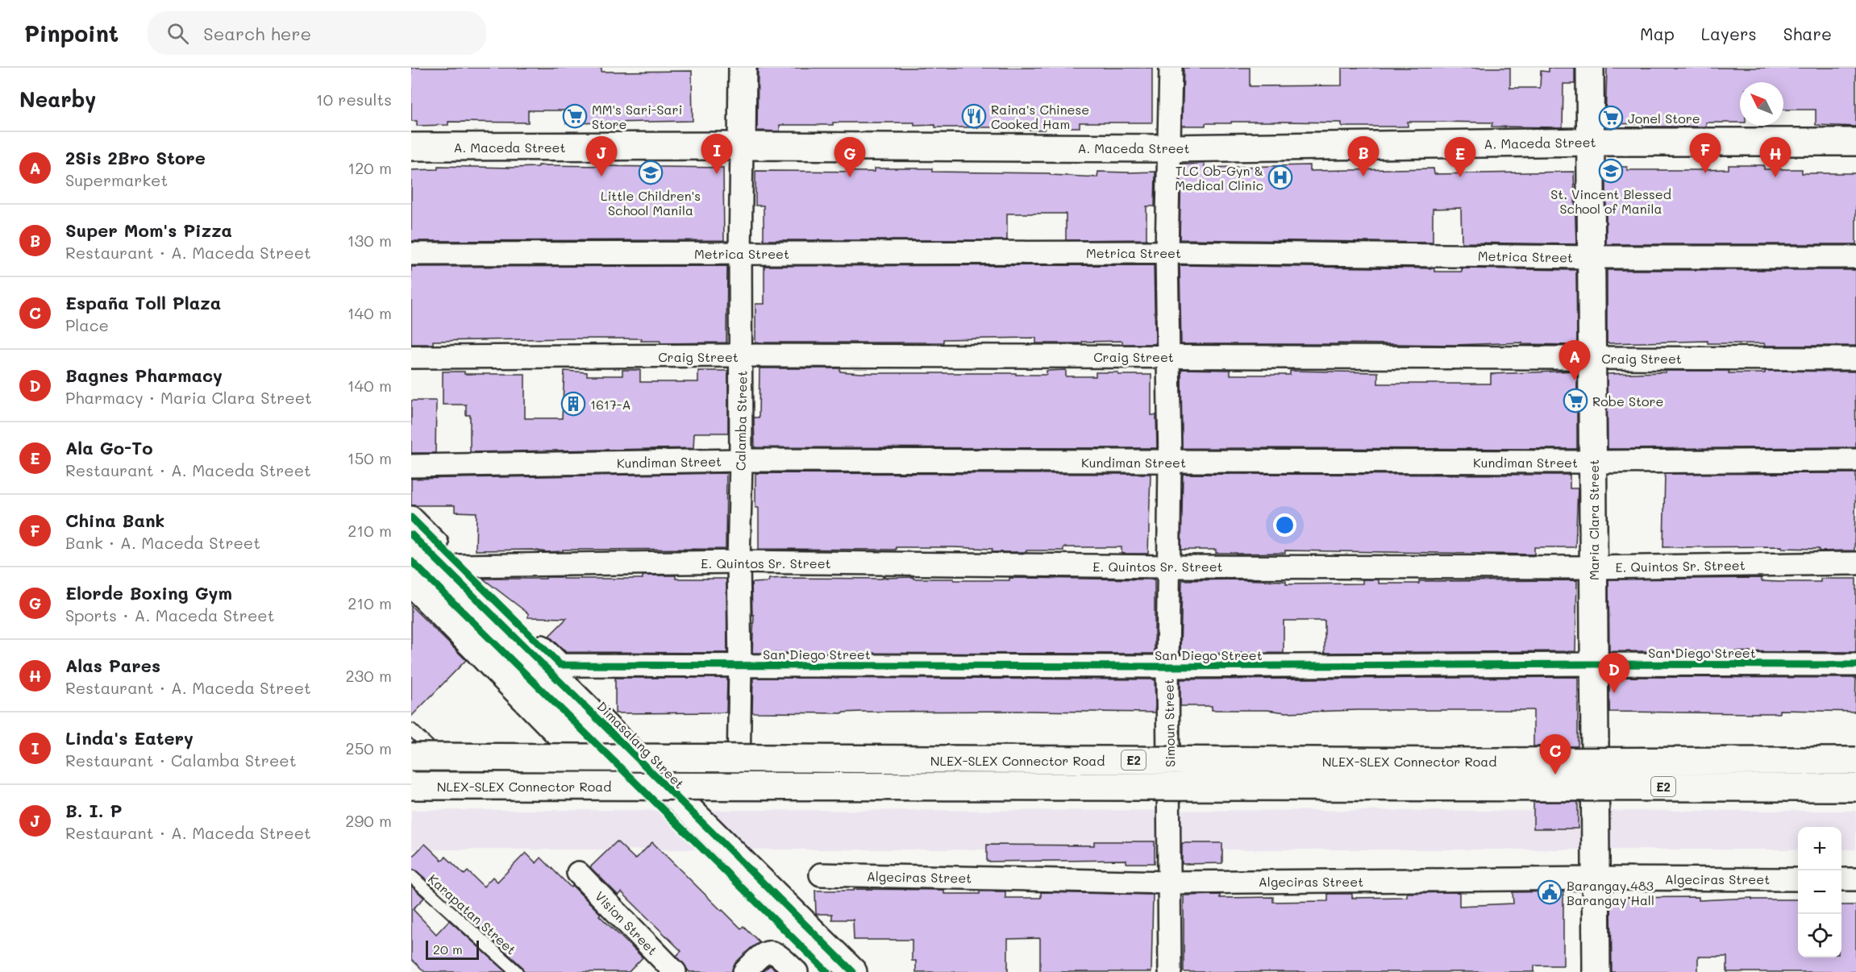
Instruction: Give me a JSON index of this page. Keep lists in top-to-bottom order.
{
  "streets": {
    "main road": [
      "A. Maceda Street",
      "Calamba Street",
      "Maria Clara Street",
      "Dimasalang Street",
      "NLEX-SLEX Connector Road",
      "E2"
    ],
    "street": [
      "Metrica Street",
      "Craig Street",
      "Kundiman Street",
      "E. Quintos Sr. Street",
      "San Diego Street",
      "Simoun Street",
      "Algeciras Street",
      "Vision Street"
    ],
    "lane": ["Karapatan Street"]
  },
  "crossings": [
    ["A. Maceda Street", "Calamba Street"],
    ["A. Maceda Street", "Maria Clara Street"],
    ["A. Maceda Street", "Simoun Street"],
    ["Metrica Street", "Calamba Street"],
    ["Metrica Street", "Maria Clara Street"],
    ["Metrica Street", "Simoun Street"],
    ["Craig Street", "Calamba Street"],
    ["Craig Street", "Maria Clara Street"],
    ["Craig Street", "Simoun Street"],
    ["Calamba Street", "Kundiman Street"],
    ["Calamba Street", "E. Quintos Sr. Street"],
    ["Calamba Street", "San Diego Street"],
    ["Kundiman Street", "Maria Clara Street"],
    ["Kundiman Street", "Simoun Street"],
    ["Maria Clara Street", "E. Quintos Sr. Street"],
    ["Maria Clara Street", "San Diego Street"],
    ["Maria Clara Street", "Algeciras Street"],
    ["E. Quintos Sr. Street", "San Diego Street"],
    ["E. Quintos Sr. Street", "Simoun Street"],
    ["San Diego Street", "Simoun Street"],
    ["Simoun Street", "Algeciras Street"]
  ],
  "places": {
    "supermarket": ["MM's Sari-Sari Store", "Jonel Store", "Robe Store"],
    "restaurant": ["Raina's Chinese Cooked Ham"],
    "school or university": ["St. Vincent Blessed School of Manila", "Little Children's School Manila"],
    "hospital": ["TLC Ob-Gyn & Medical Clinic"],
    "building": ["1617-A"],
    "public building": ["Barangay 483 Barangay Hall"]
  },
  "scale_bar": "20 m",
  "north": "top left",
  "page": {
    "header": "Pinpoint",
    "search": "Search here",
    "nav": ["Map", "Layers", "Share"],
    "heading": ["Nearby", "10 results"],
    "list": [
      {
        "mark": "A",
        "name": "2Sis 2Bro Store",
        "note": "Supermarket",
        "value": "120 m"
      },
      {
        "mark": "B",
        "name": "Super Mom's Pizza",
        "note": "Restaurant · A. Maceda Street",
        "value": "130 m"
      },
      {
        "mark": "C",
        "name": "España Toll Plaza",
        "note": "Place",
        "value": "140 m"
      },
      {
        "mark": "D",
        "name": "Bagnes Pharmacy",
        "note": "Pharmacy · Maria Clara Street",
        "value": "140 m"
      },
      {
        "mark": "E",
        "name": "Ala Go-To",
        "note": "Restaurant · A. Maceda Street",
        "value": "150 m"
      },
      {
        "mark": "F",
        "name": "China Bank",
        "note": "Bank · A. Maceda Street",
        "value": "210 m"
      },
      {
        "mark": "G",
        "name": "Elorde Boxing Gym",
        "note": "Sports · A. Maceda Street",
        "value": "210 m"
      },
      {
        "mark": "H",
        "name": "Alas Pares",
        "note": "Restaurant · A. Maceda Street",
        "value": "230 m"
      },
      {
        "mark": "I",
        "name": "Linda's Eatery",
        "note": "Restaurant · Calamba Street",
        "value": "250 m"
      },
      {
        "mark": "J",
        "name": "B. I. P",
        "note": "Restaurant · A. Maceda Street",
        "value": "290 m"
      }
    ],
    "pins": [
      "F",
      "I",
      "B",
      "J",
      "E",
      "G",
      "H",
      "A",
      "D",
      "C"
    ],
    "map_buttons": ["+", "−"],
    "scale": "20 m"
  }
}
